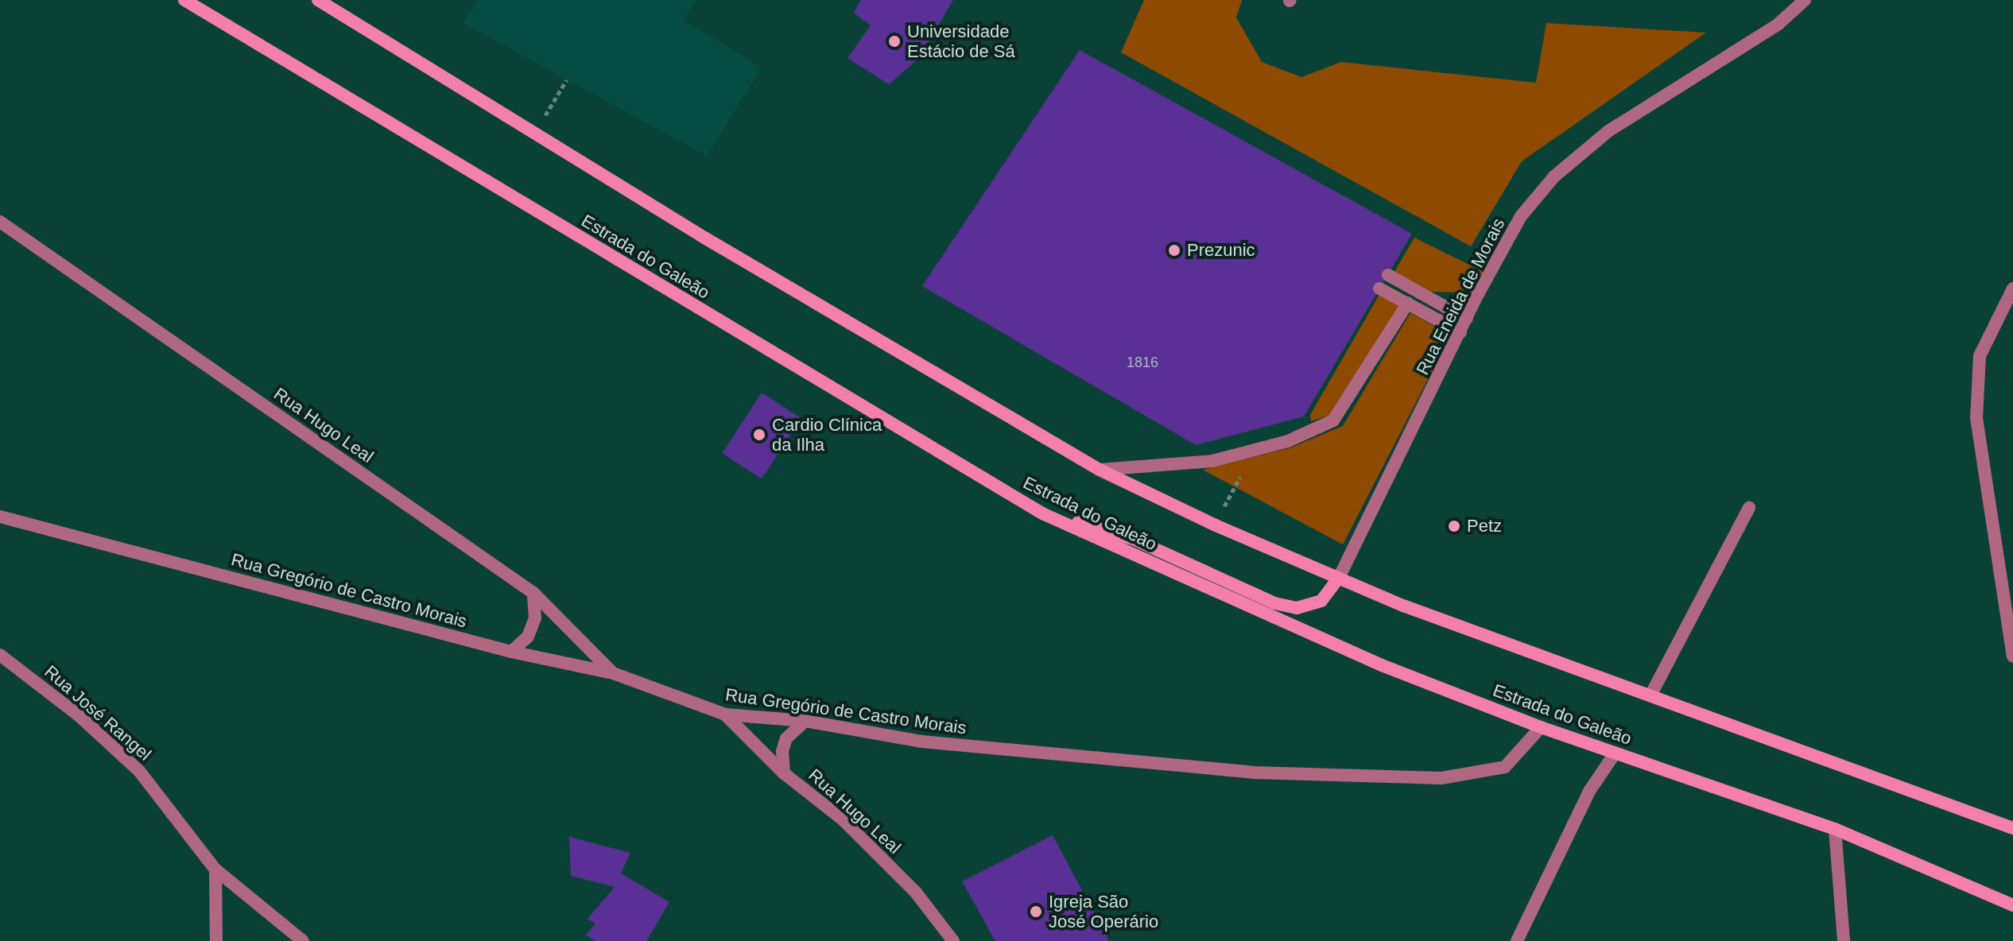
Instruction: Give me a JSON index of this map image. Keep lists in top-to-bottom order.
{
  "streets": {
    "main road": ["Estrada do Galeão"],
    "street": [
      "Rua Eneida de Morais",
      "Rua Hugo Leal",
      "Rua Gregório de Castro Morais",
      "Rua José Rangel"
    ]
  },
  "crossings": [
    ["Estrada do Galeão", "Rua Gregório de Castro Morais"],
    ["Rua Hugo Leal", "Rua Gregório de Castro Morais"]
  ],
  "places": [
    "Universidade Estácio de Sá",
    "Prezunic",
    "Cardio Clínica da Ilha",
    "Petz",
    "Igreja São José Operário"
  ],
  "house_numbers": ["1816"]
}
